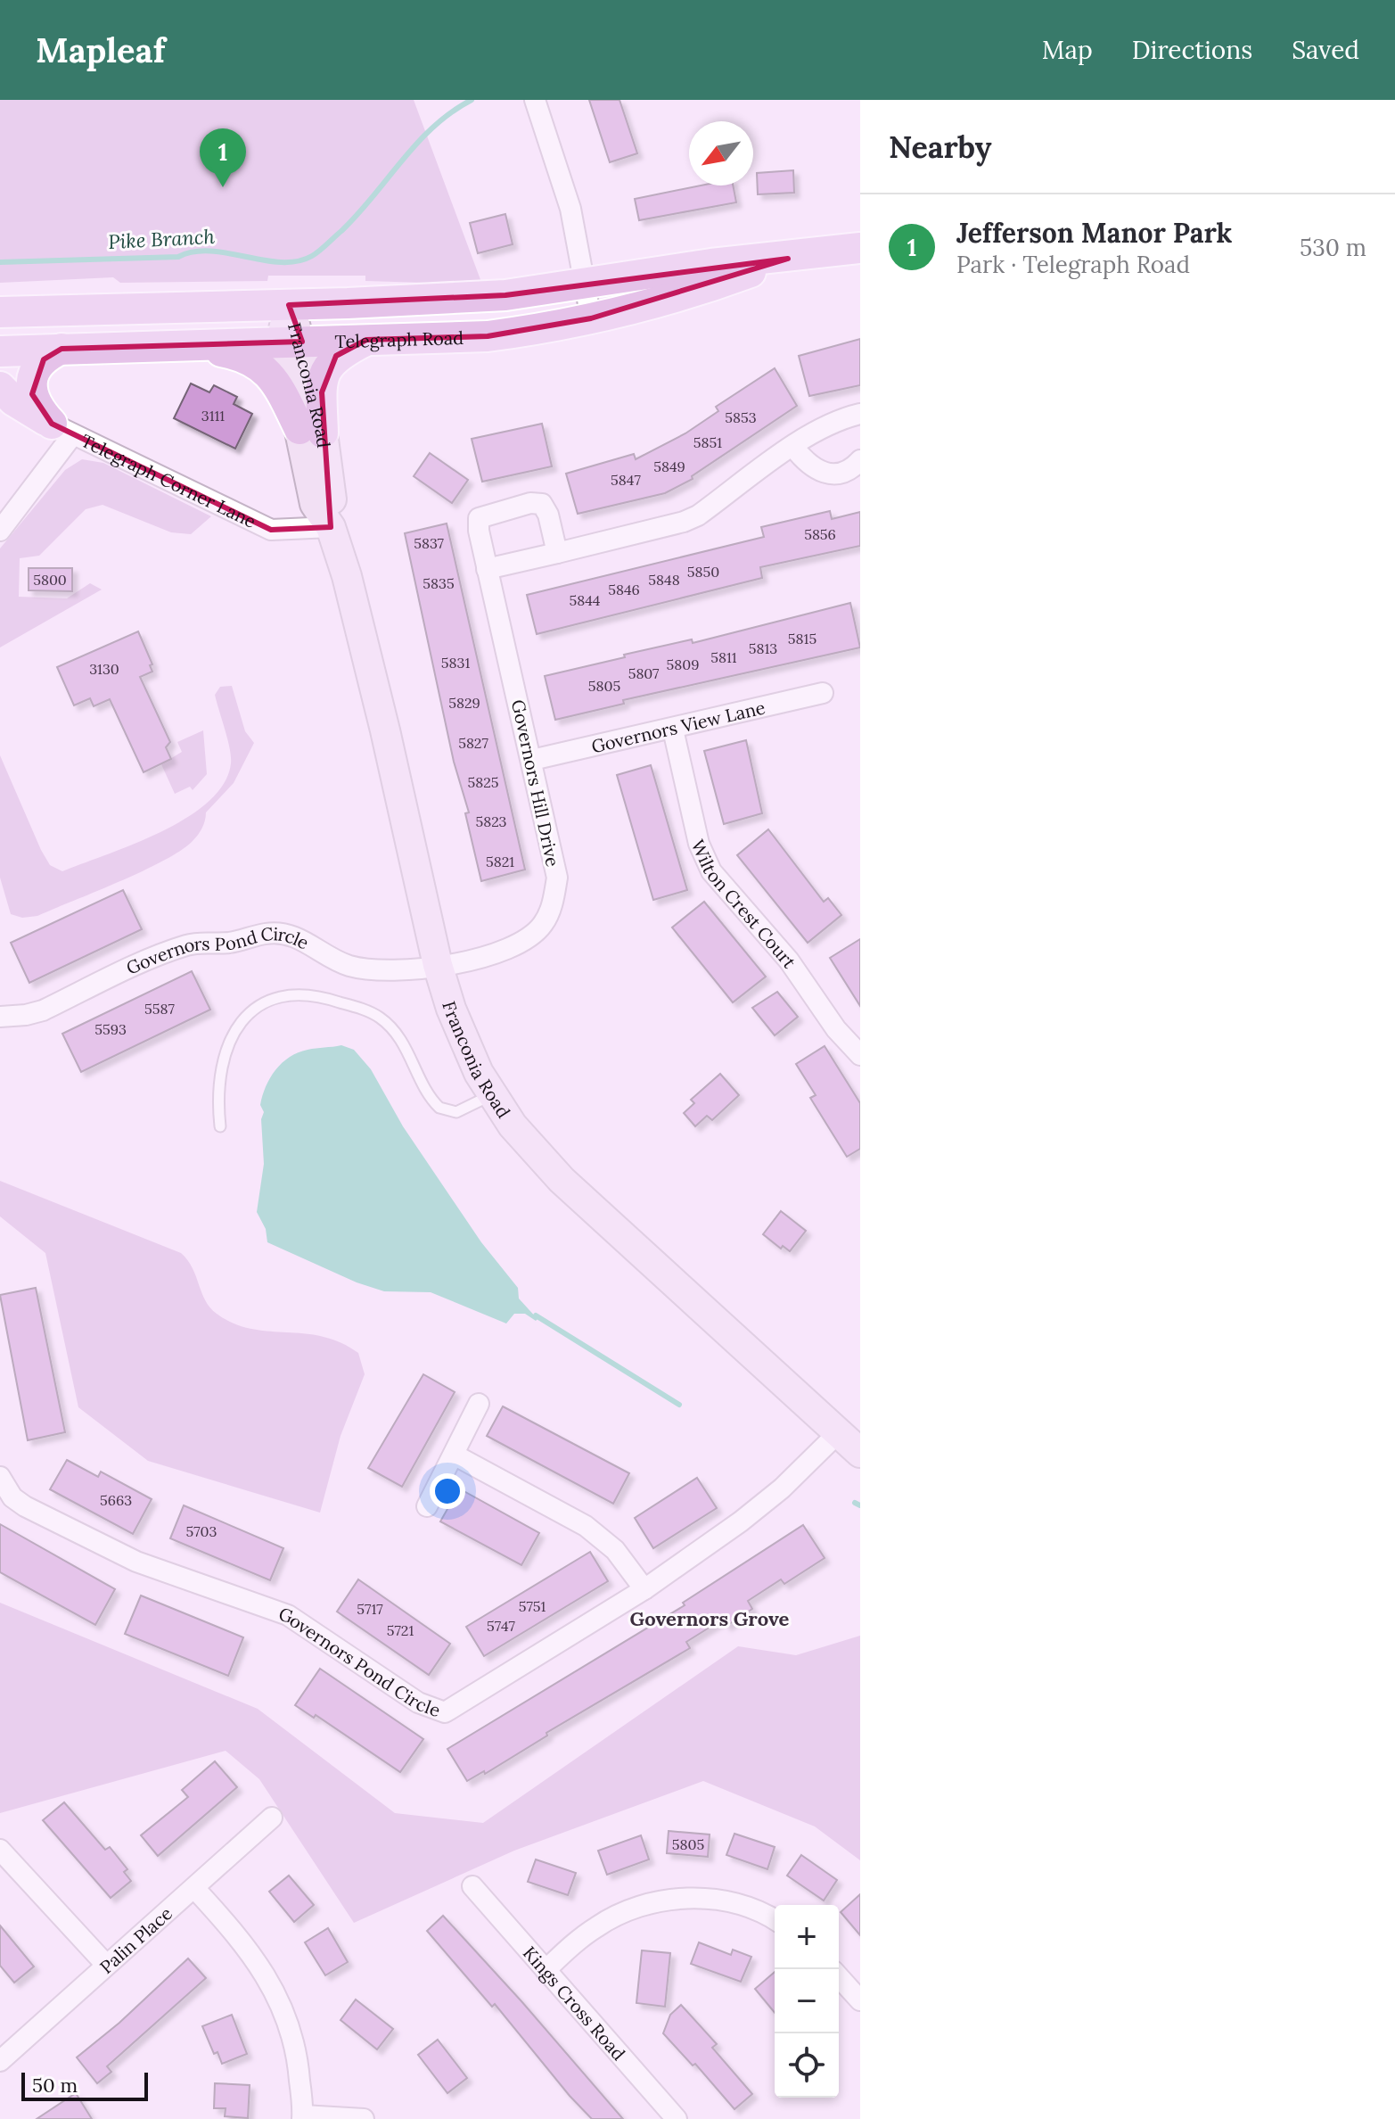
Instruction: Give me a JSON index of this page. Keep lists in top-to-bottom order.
{
  "streets": {
    "main road": ["Telegraph Road", "Franconia Road"],
    "street": [
      "Telegraph Corner Lane",
      "Governors View Lane",
      "Governors Hill Drive",
      "Wilton Crest Court",
      "Governors Pond Circle",
      "Palin Place",
      "Kings Cross Road"
    ]
  },
  "crossings": [
    ["Telegraph Road", "Franconia Road"],
    ["Franconia Road", "Telegraph Corner Lane"],
    ["Franconia Road", "Governors Hill Drive"],
    ["Franconia Road", "Governors Pond Circle"],
    ["Governors View Lane", "Governors Hill Drive"],
    ["Governors View Lane", "Wilton Crest Court"],
    ["Governors Hill Drive", "Governors Pond Circle"]
  ],
  "districts": ["Governors Grove"],
  "water": ["Pike Branch"],
  "house_numbers": [
    "3111",
    "5853",
    "5851",
    "5849",
    "5847",
    "5856",
    "5837",
    "5850",
    "5800",
    "5848",
    "5835",
    "5846",
    "5844",
    "5815",
    "5813",
    "5811",
    "5831",
    "5809",
    "3130",
    "5807",
    "5805",
    "5829",
    "5827",
    "5825",
    "5823",
    "5821",
    "5587",
    "5593",
    "5663",
    "5703",
    "5751",
    "5717",
    "5747",
    "5721",
    "5805"
  ],
  "scale_bar": "50 m",
  "north": "bottom left",
  "page": {
    "header": "Mapleaf",
    "nav": ["Map", "Directions", "Saved"],
    "heading": "Nearby",
    "pins": "1",
    "list": [
      {
        "mark": "1",
        "name": "Jefferson Manor Park",
        "note": "Park · Telegraph Road",
        "value": "530 m"
      }
    ],
    "map_buttons": ["+", "−"],
    "scale": "50 m"
  }
}
